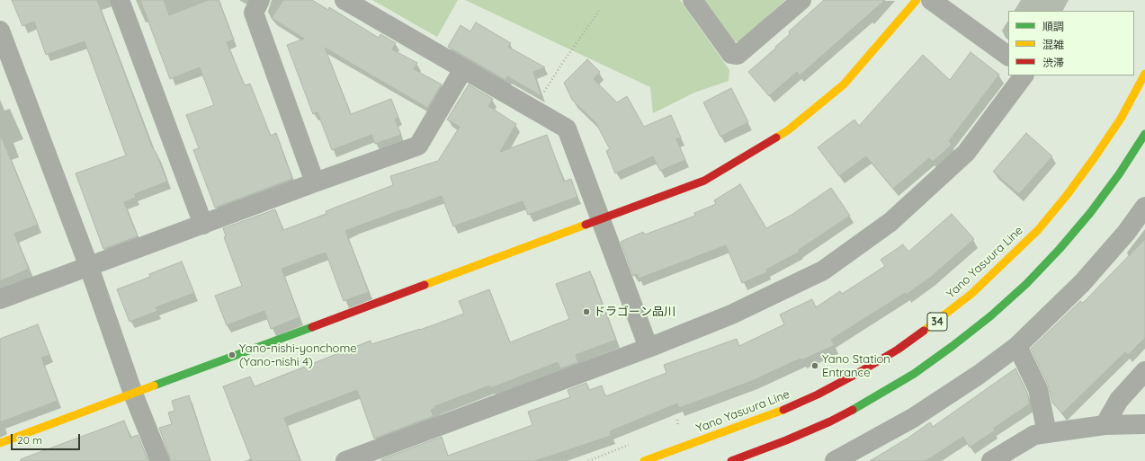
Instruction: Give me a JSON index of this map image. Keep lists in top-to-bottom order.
{
  "streets": {
    "main road": ["Yano Yasuura Line", "34"]
  },
  "places": ["ドラゴーン品川", "Yano-nishi-yonchome (Yano-nishi 4)", "Yano Station Entrance"],
  "legend": ["順調", "混雑", "渋滞"],
  "scale_bar": "20 m"
}
